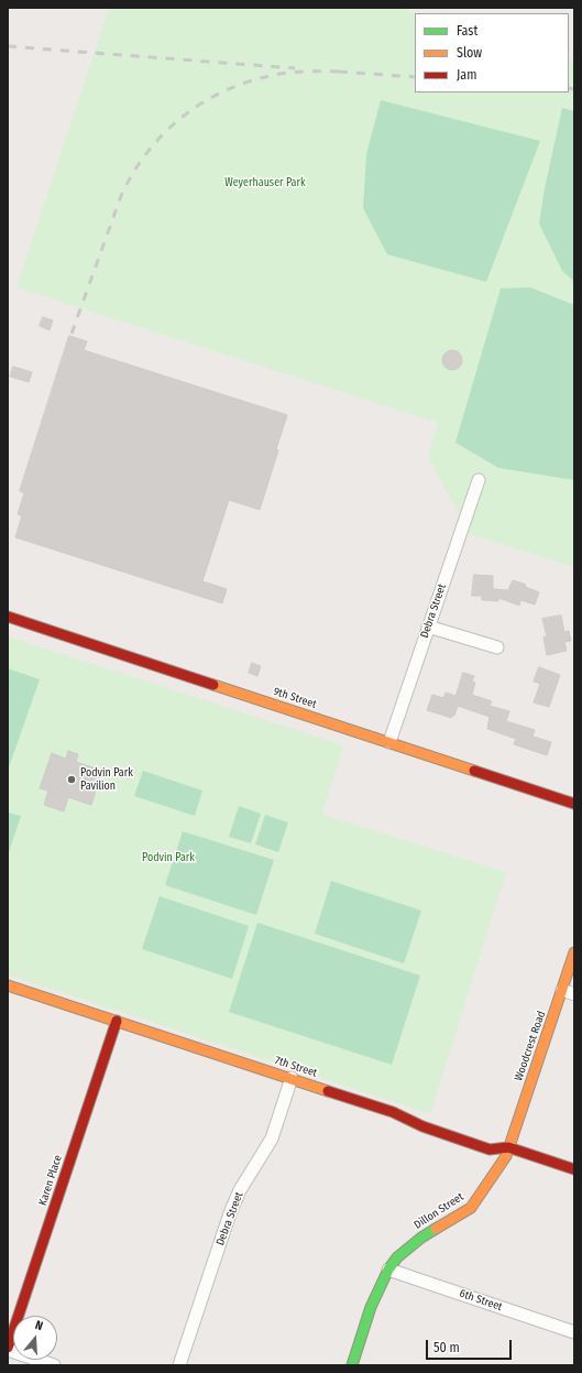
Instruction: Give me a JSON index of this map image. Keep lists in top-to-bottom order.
{
  "streets": {
    "street": [
      "Debra Street",
      "9th Street",
      "Woodcrest Road",
      "7th Street",
      "Karen Place",
      "Dillon Street",
      "6th Street"
    ]
  },
  "crossings": [
    ["Debra Street", "9th Street"],
    ["Debra Street", "7th Street"],
    ["Woodcrest Road", "7th Street"],
    ["Woodcrest Road", "Dillon Street"],
    ["7th Street", "Karen Place"],
    ["7th Street", "Dillon Street"],
    ["Dillon Street", "6th Street"]
  ],
  "parks": ["Weyerhauser Park", "Podvin Park"],
  "places": ["Podvin Park Pavilion"],
  "legend": ["Fast", "Slow", "Jam"],
  "scale_bar": "50 m",
  "north": "top"
}
